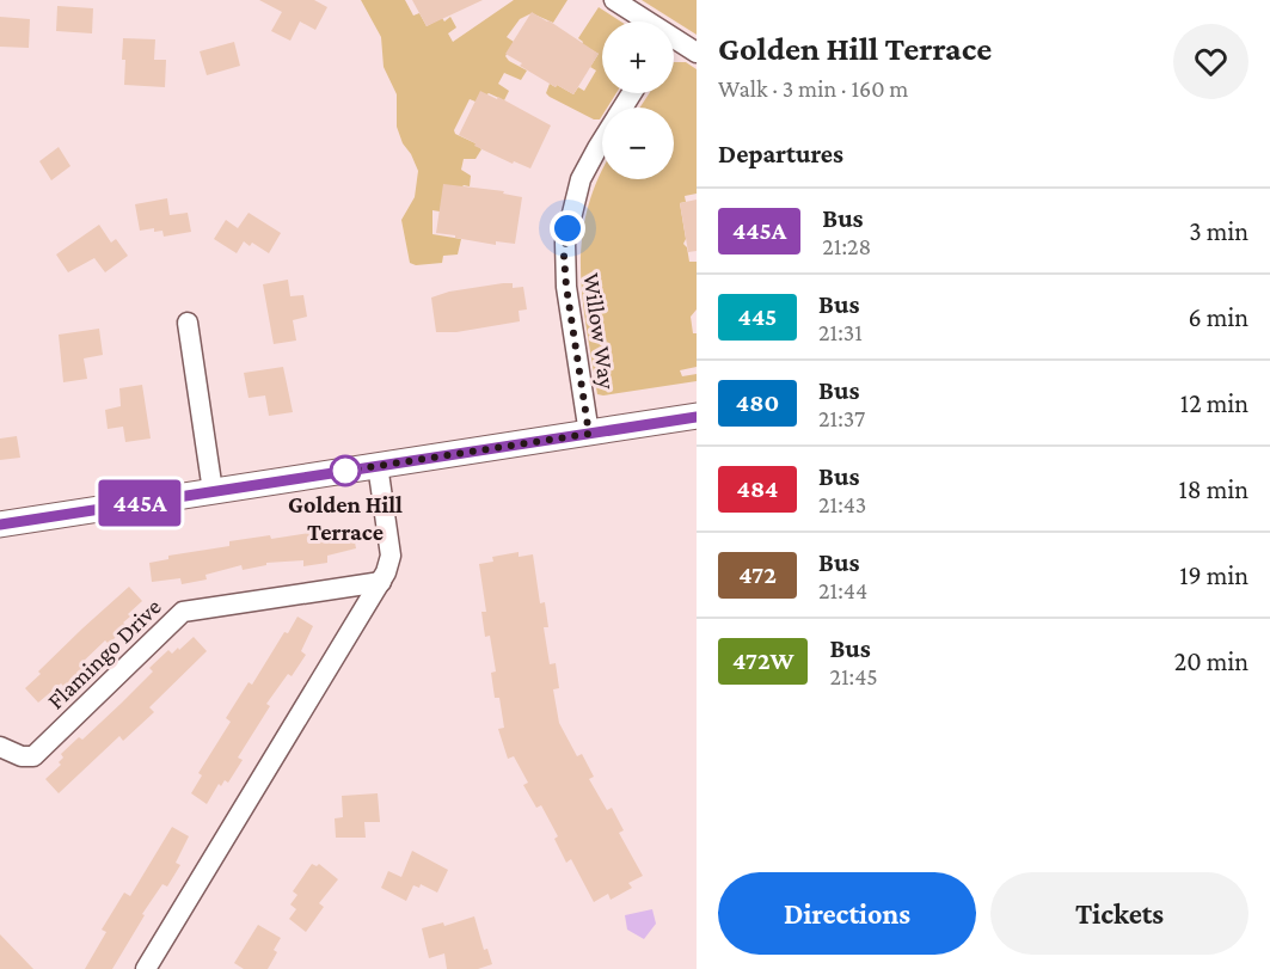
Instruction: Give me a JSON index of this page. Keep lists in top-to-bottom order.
{
  "streets": {
    "street": ["Willow Way", "Flamingo Drive"]
  },
  "places": ["Golden Hill Terrace"],
  "lines": ["bus line 445A"],
  "page": {
    "on_map": "445A",
    "heading": [
      ["Golden Hill Terrace", "Walk · 3 min · 160 m"],
      "Departures"
    ],
    "map_buttons": ["+", "−"],
    "list": [
      {
        "mark": "445A",
        "name": "Bus",
        "note": "21:28",
        "value": "3 min"
      },
      {
        "mark": "445",
        "name": "Bus",
        "note": "21:31",
        "value": "6 min"
      },
      {
        "mark": "480",
        "name": "Bus",
        "note": "21:37",
        "value": "12 min"
      },
      {
        "mark": "484",
        "name": "Bus",
        "note": "21:43",
        "value": "18 min"
      },
      {
        "mark": "472",
        "name": "Bus",
        "note": "21:44",
        "value": "19 min"
      },
      {
        "mark": "472W",
        "name": "Bus",
        "note": "21:45",
        "value": "20 min"
      }
    ],
    "buttons": ["Directions", "Tickets"]
  }
}
